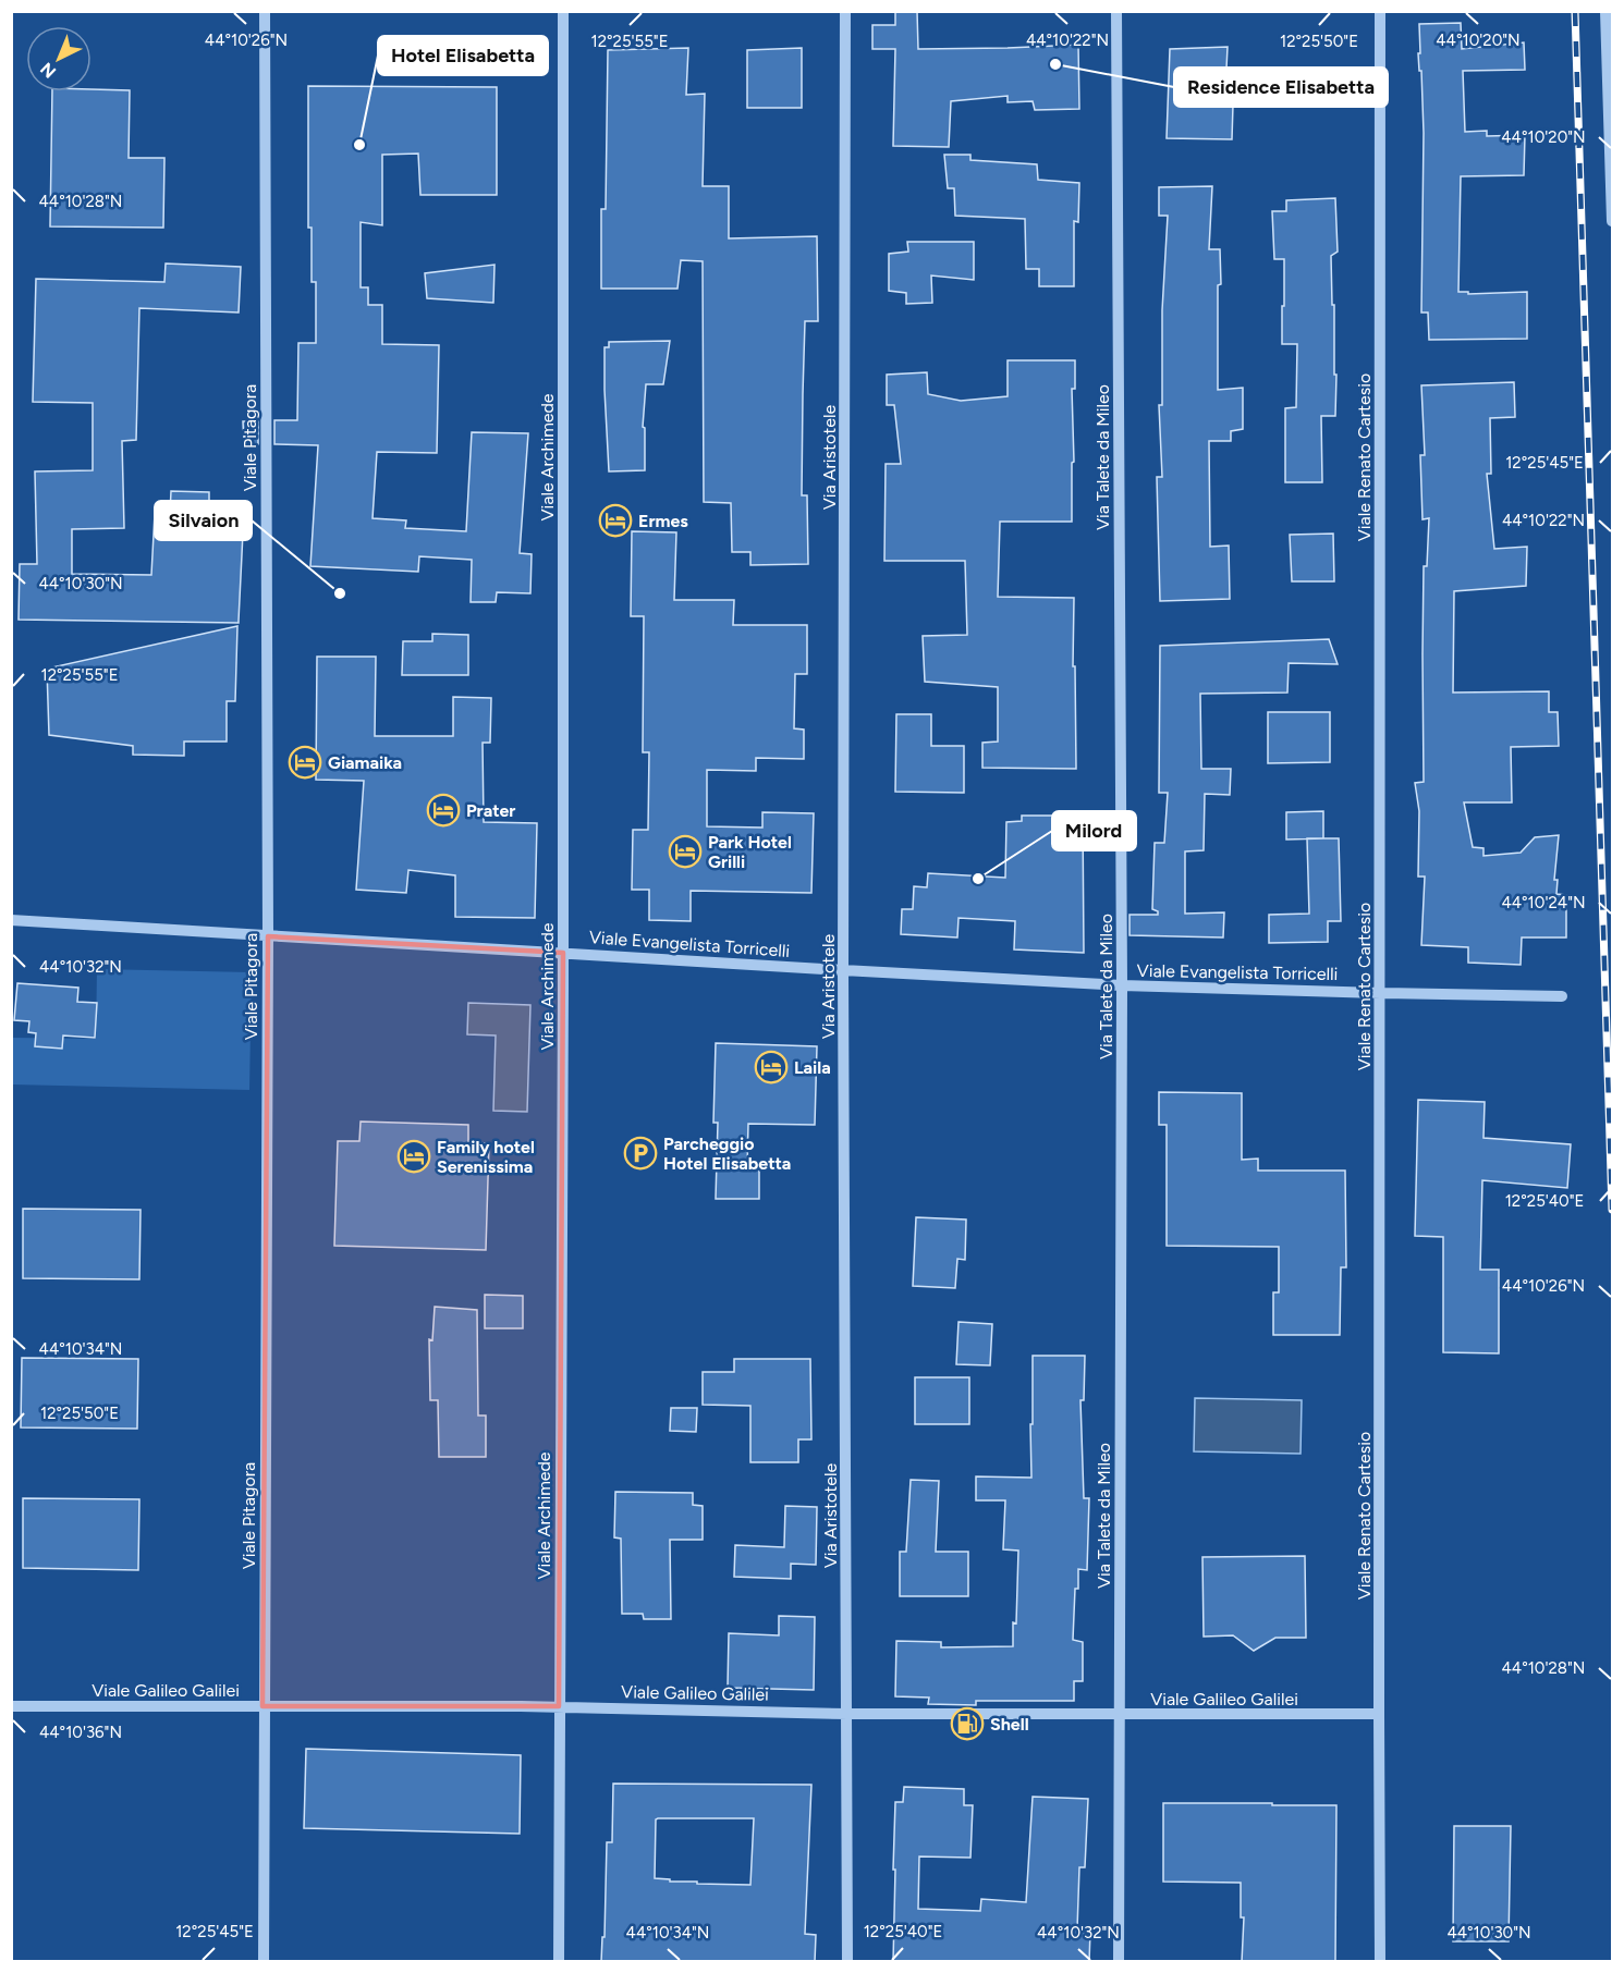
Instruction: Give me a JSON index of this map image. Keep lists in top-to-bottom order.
{
  "streets": {
    "street": [
      "Viale Pitagora",
      "Viale Archimede",
      "Via Aristotele",
      "Via Talete da Mileo",
      "Viale Renato Cartesio",
      "Viale Evangelista Torricelli",
      "Viale Galileo Galilei"
    ]
  },
  "crossings": [
    ["Viale Pitagora", "Viale Evangelista Torricelli"],
    ["Viale Pitagora", "Viale Galileo Galilei"],
    ["Viale Archimede", "Viale Evangelista Torricelli"],
    ["Viale Archimede", "Viale Galileo Galilei"],
    ["Via Aristotele", "Viale Evangelista Torricelli"],
    ["Via Aristotele", "Viale Galileo Galilei"],
    ["Via Talete da Mileo", "Viale Evangelista Torricelli"],
    ["Via Talete da Mileo", "Viale Galileo Galilei"],
    ["Viale Renato Cartesio", "Viale Evangelista Torricelli"],
    ["Viale Renato Cartesio", "Viale Galileo Galilei"]
  ],
  "places": {
    "other": [
      "Residence Elisabetta",
      "Hotel Elisabetta",
      "Silvaion",
      "Milord"
    ],
    "hotel": [
      "Ermes",
      "Giamaika",
      "Prater",
      "Park Hotel Grilli",
      "Laila",
      "Family hotel Serenissima"
    ],
    "parking": ["Parcheggio Hotel Elisabetta"],
    "fuel station": ["Shell"]
  },
  "north": "bottom left",
  "coordinates": [
    "44°10'26\"N",
    "44°10'22\"N",
    "44°10'20\"N",
    "12°25'55\"E",
    "12°25'50\"E",
    "44°10'28\"N",
    "12°25'45\"E",
    "44°10'30\"N",
    "44°10'24\"N",
    "44°10'32\"N",
    "12°25'40\"E",
    "44°10'34\"N",
    "44°10'36\"N"
  ]
}
